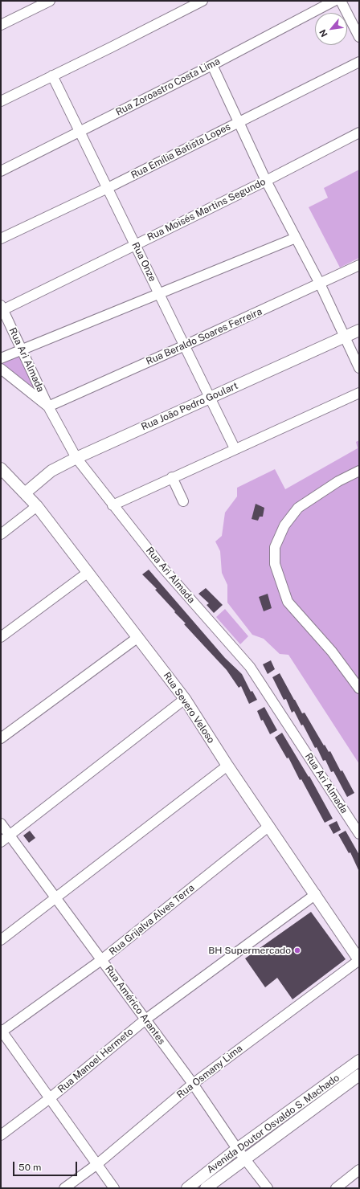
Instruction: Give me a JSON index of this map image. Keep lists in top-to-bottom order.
{
  "streets": {
    "street": [
      "Rua Zoroastro Costa Lima",
      "Rua Emília Batista Lopes",
      "Rua Moisés Martins Segundo",
      "Rua Onze",
      "Rua Beraldo Soares Ferreira",
      "Rua Ari Almada",
      "Rua João Pedro Goulart",
      "Rua Severo Veloso",
      "Rua Grijalva Alves Terra",
      "Rua Américo Arantes",
      "Rua Manoel Hermeto",
      "Rua Osmany Lima",
      "Avenida Doutor Osvaldo S. Machado"
    ]
  },
  "crossings": [
    ["Rua Zoroastro Costa Lima", "Rua Onze"],
    ["Rua Emília Batista Lopes", "Rua Onze"],
    ["Rua Moisés Martins Segundo", "Rua Onze"],
    ["Rua Moisés Martins Segundo", "Rua Ari Almada"],
    ["Rua Onze", "Rua Beraldo Soares Ferreira"],
    ["Rua Onze", "Rua João Pedro Goulart"],
    ["Rua Beraldo Soares Ferreira", "Rua Ari Almada"],
    ["Rua Ari Almada", "Rua João Pedro Goulart"],
    ["Rua João Pedro Goulart", "Rua Severo Veloso"],
    ["Rua Severo Veloso", "Rua Grijalva Alves Terra"],
    ["Rua Severo Veloso", "Rua Manoel Hermeto"],
    ["Rua Severo Veloso", "Rua Osmany Lima"],
    ["Rua Grijalva Alves Terra", "Rua Américo Arantes"],
    ["Rua Américo Arantes", "Rua Manoel Hermeto"],
    ["Rua Américo Arantes", "Rua Osmany Lima"],
    ["Rua Américo Arantes", "Avenida Doutor Osvaldo S. Machado"]
  ],
  "places": ["BH Supermercado"],
  "scale_bar": "50 m",
  "north": "bottom left"
}
